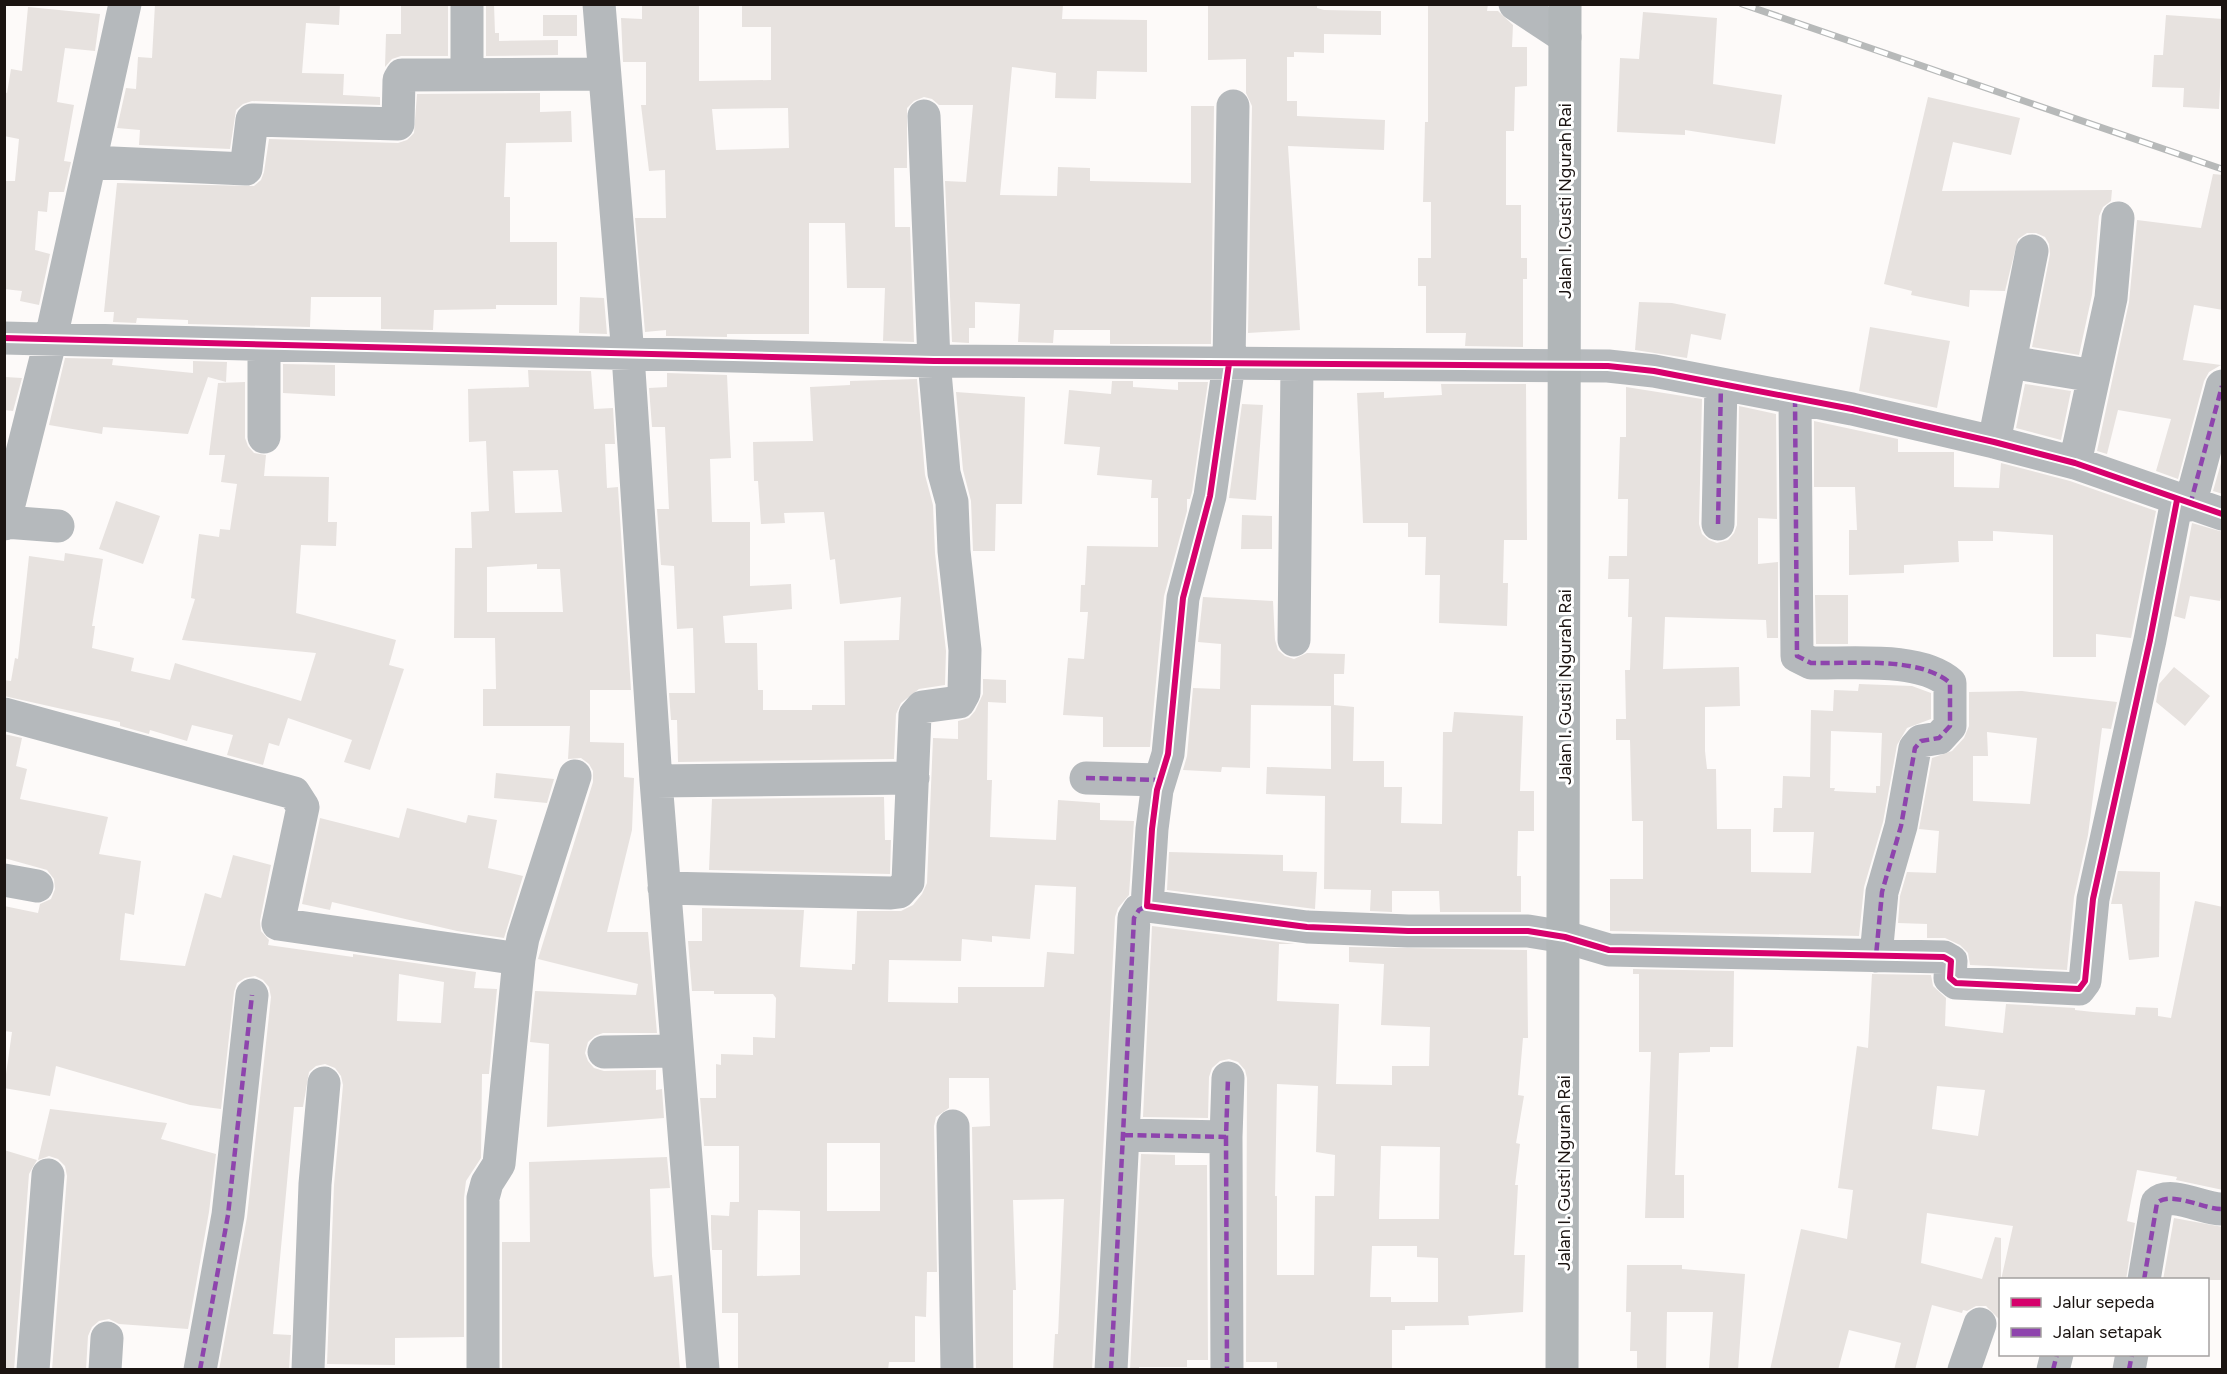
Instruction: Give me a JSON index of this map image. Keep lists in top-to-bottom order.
{
  "streets": {
    "highway": ["Jalan I. Gusti Ngurah Rai"]
  },
  "legend": ["Jalur sepeda", "Jalan setapak"]
}
